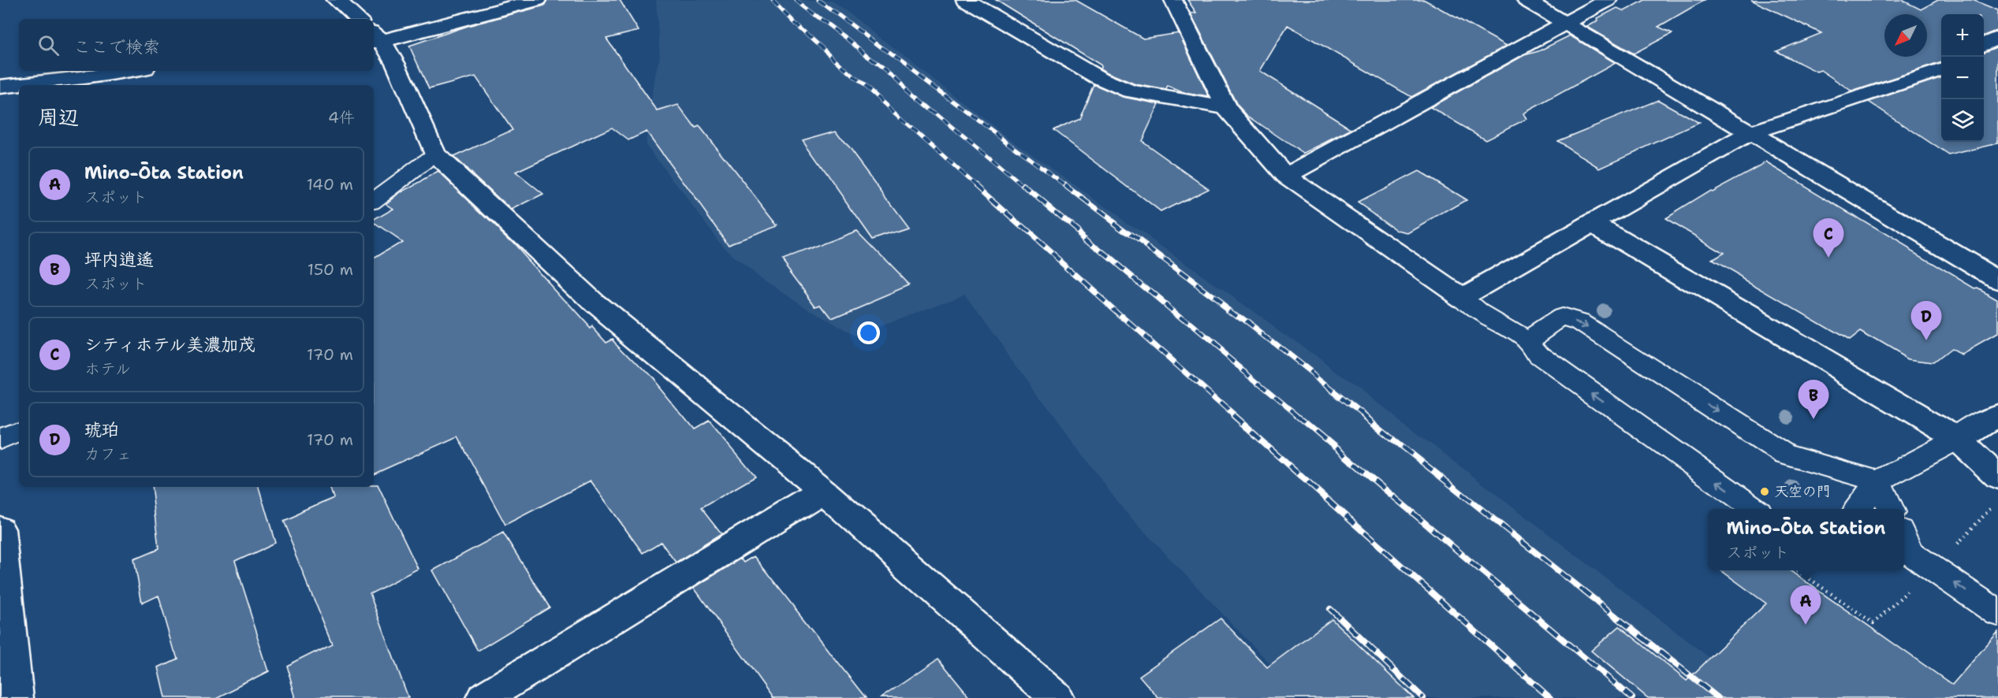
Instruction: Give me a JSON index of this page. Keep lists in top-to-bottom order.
{
  "places": ["天空の門"],
  "north": "bottom left",
  "page": {
    "map_buttons": ["+", "−"],
    "search": "ここで検索",
    "heading": ["周辺", "4件"],
    "list": [
      {
        "mark": "A",
        "name": "Mino-Ōta Station",
        "note": "スポット",
        "value": "140 m"
      },
      {
        "mark": "B",
        "name": "坪内逍遙",
        "note": "スポット",
        "value": "150 m"
      },
      {
        "mark": "C",
        "name": "シティホテル美濃加茂",
        "note": "ホテル",
        "value": "170 m"
      },
      {
        "mark": "D",
        "name": "琥珀",
        "note": "カフェ",
        "value": "170 m"
      }
    ],
    "pins": [
      "C",
      "D",
      "B",
      "A"
    ],
    "popup": ["Mino-Ōta Station", "スポット"]
  }
}
